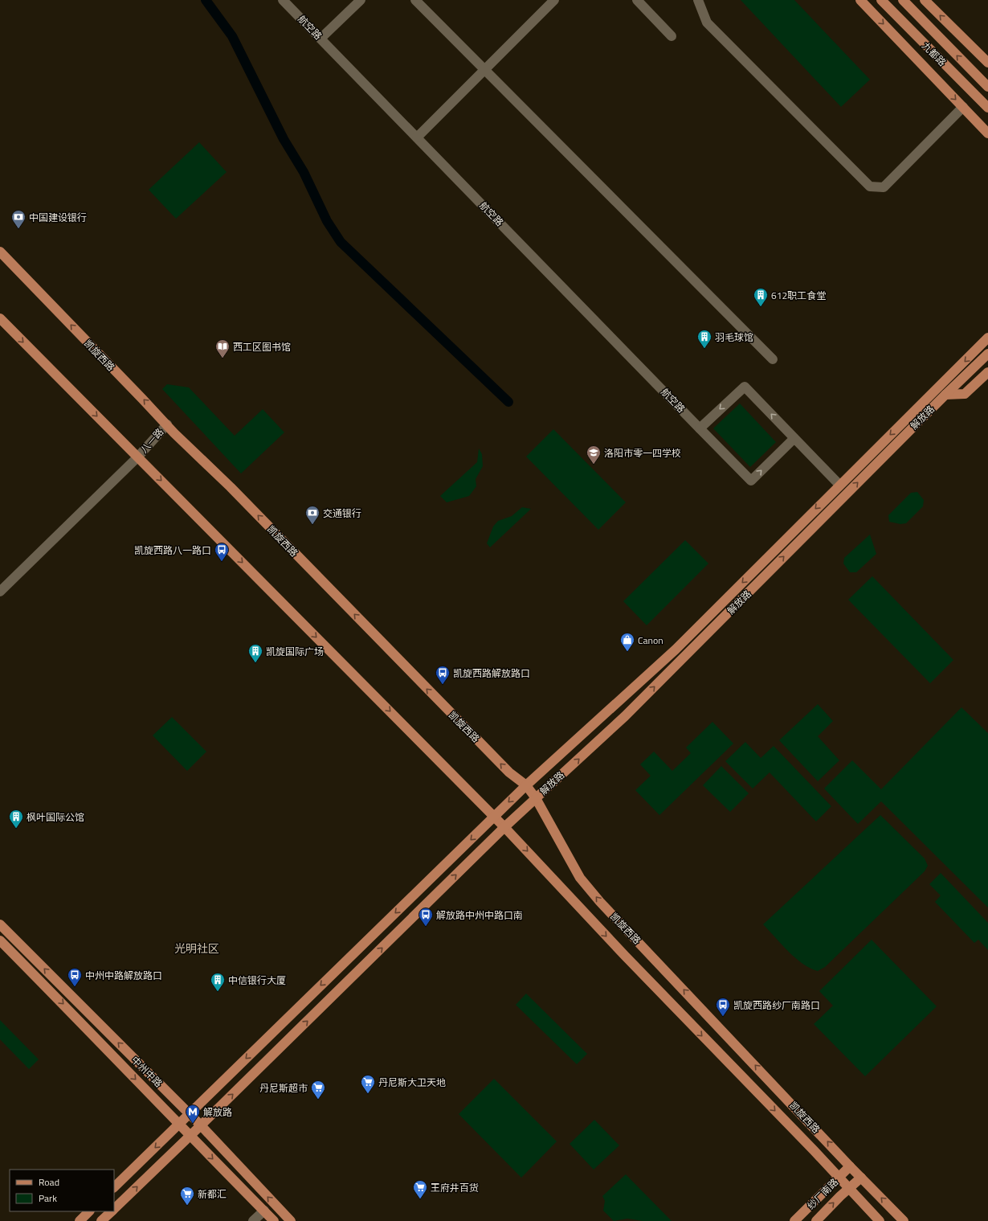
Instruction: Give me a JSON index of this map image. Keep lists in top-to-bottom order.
{
  "streets": {
    "main road": [
      "九都路",
      "凯旋西路",
      "解放路",
      "中州中路",
      "纱厂南路"
    ],
    "street": ["航空路", "八一路"]
  },
  "crossings": [
    ["凯旋西路", "解放路"],
    ["凯旋西路", "八一路"],
    ["凯旋西路", "纱厂南路"],
    ["解放路", "中州中路"]
  ],
  "districts": ["光明社区"],
  "places": {
    "bank": ["中国建设银行", "交通银行"],
    "building": [
      "612职工食堂",
      "羽毛球馆",
      "凯旋国际广场",
      "枫叶国际公馆",
      "中信银行大厦"
    ],
    "library": ["西工区图书馆"],
    "school or university": ["洛阳市零一四学校"],
    "bus stop": [
      "凯旋西路八一路口",
      "凯旋西路解放路口",
      "解放路中州中路口南",
      "中州中路解放路口",
      "凯旋西路纱厂南路口"
    ],
    "shop": ["Canon"],
    "supermarket": [
      "丹尼斯大卫天地",
      "丹尼斯超市",
      "王府井百货",
      "新都汇"
    ],
    "metro station": ["解放路"]
  },
  "legend": ["Road", "Park"]
}
